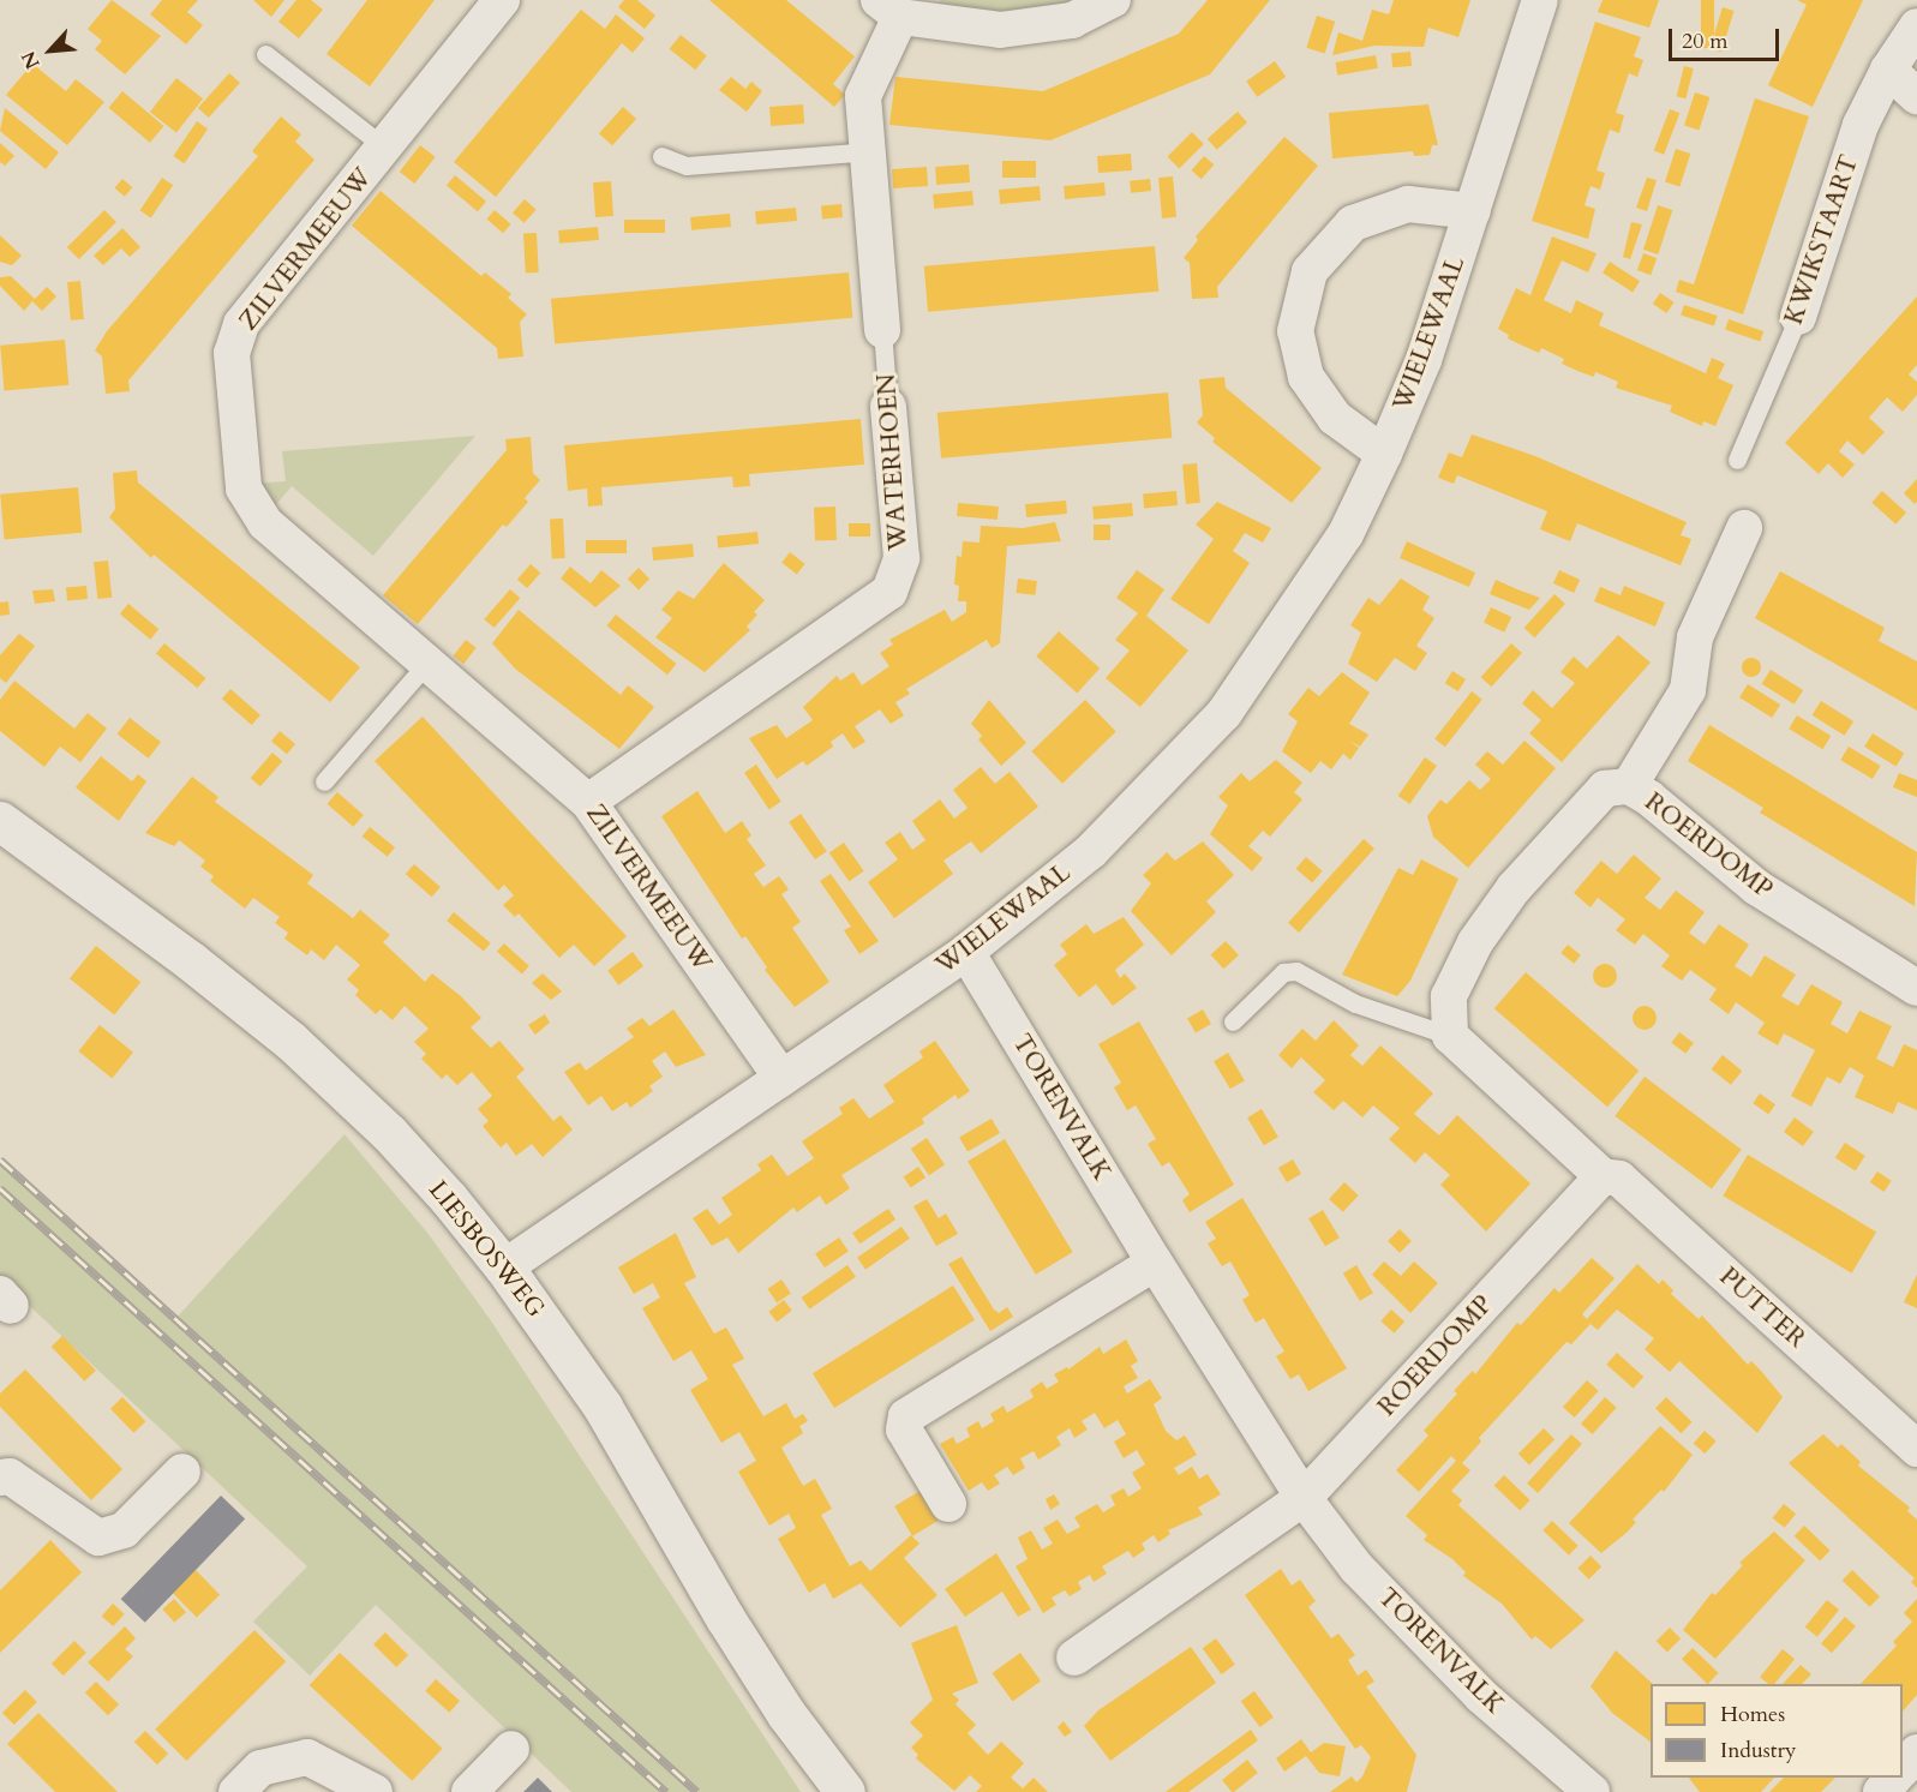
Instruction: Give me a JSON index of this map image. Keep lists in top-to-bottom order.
{
  "streets": {
    "street": [
      "KWIKSTAART",
      "ZILVERMEEUW",
      "WIELEWAAL",
      "WATERHOEN",
      "ROERDOMP",
      "TORENVALK",
      "LIESBOSWEG",
      "PUTTER"
    ]
  },
  "crossings": [
    ["ZILVERMEEUW", "WIELEWAAL"],
    ["ZILVERMEEUW", "WATERHOEN"],
    ["WIELEWAAL", "TORENVALK"],
    ["WIELEWAAL", "LIESBOSWEG"],
    ["ROERDOMP", "TORENVALK"],
    ["ROERDOMP", "PUTTER"]
  ],
  "legend": ["Homes", "Industry"],
  "scale_bar": "20 m",
  "north": "bottom left"
}
